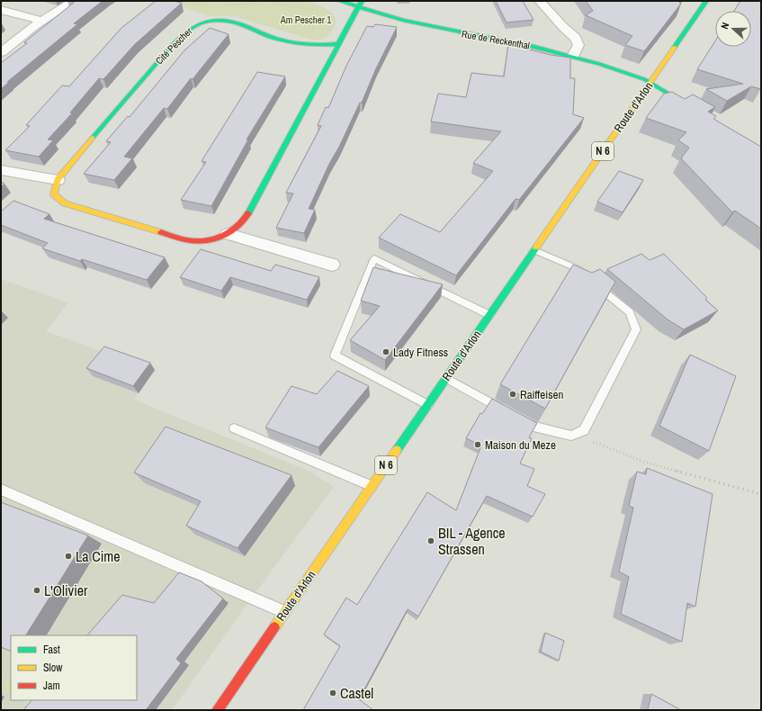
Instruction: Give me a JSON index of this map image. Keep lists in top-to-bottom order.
{
  "streets": {
    "main road": [
      "Rue de Reckenthal",
      "Cité Pescher",
      "Route d'Arlon",
      "N 6"
    ]
  },
  "crossings": [
    ["Rue de Reckenthal", "Route d'Arlon"]
  ],
  "parks": ["Am Pescher 1"],
  "places": [
    "Lady Fitness",
    "Raiffeisen",
    "Maison du Meze",
    "BIL - Agence Strassen",
    "La Cime",
    "L'Olivier",
    "Castel"
  ],
  "legend": ["Fast", "Slow", "Jam"],
  "north": "left"
}
